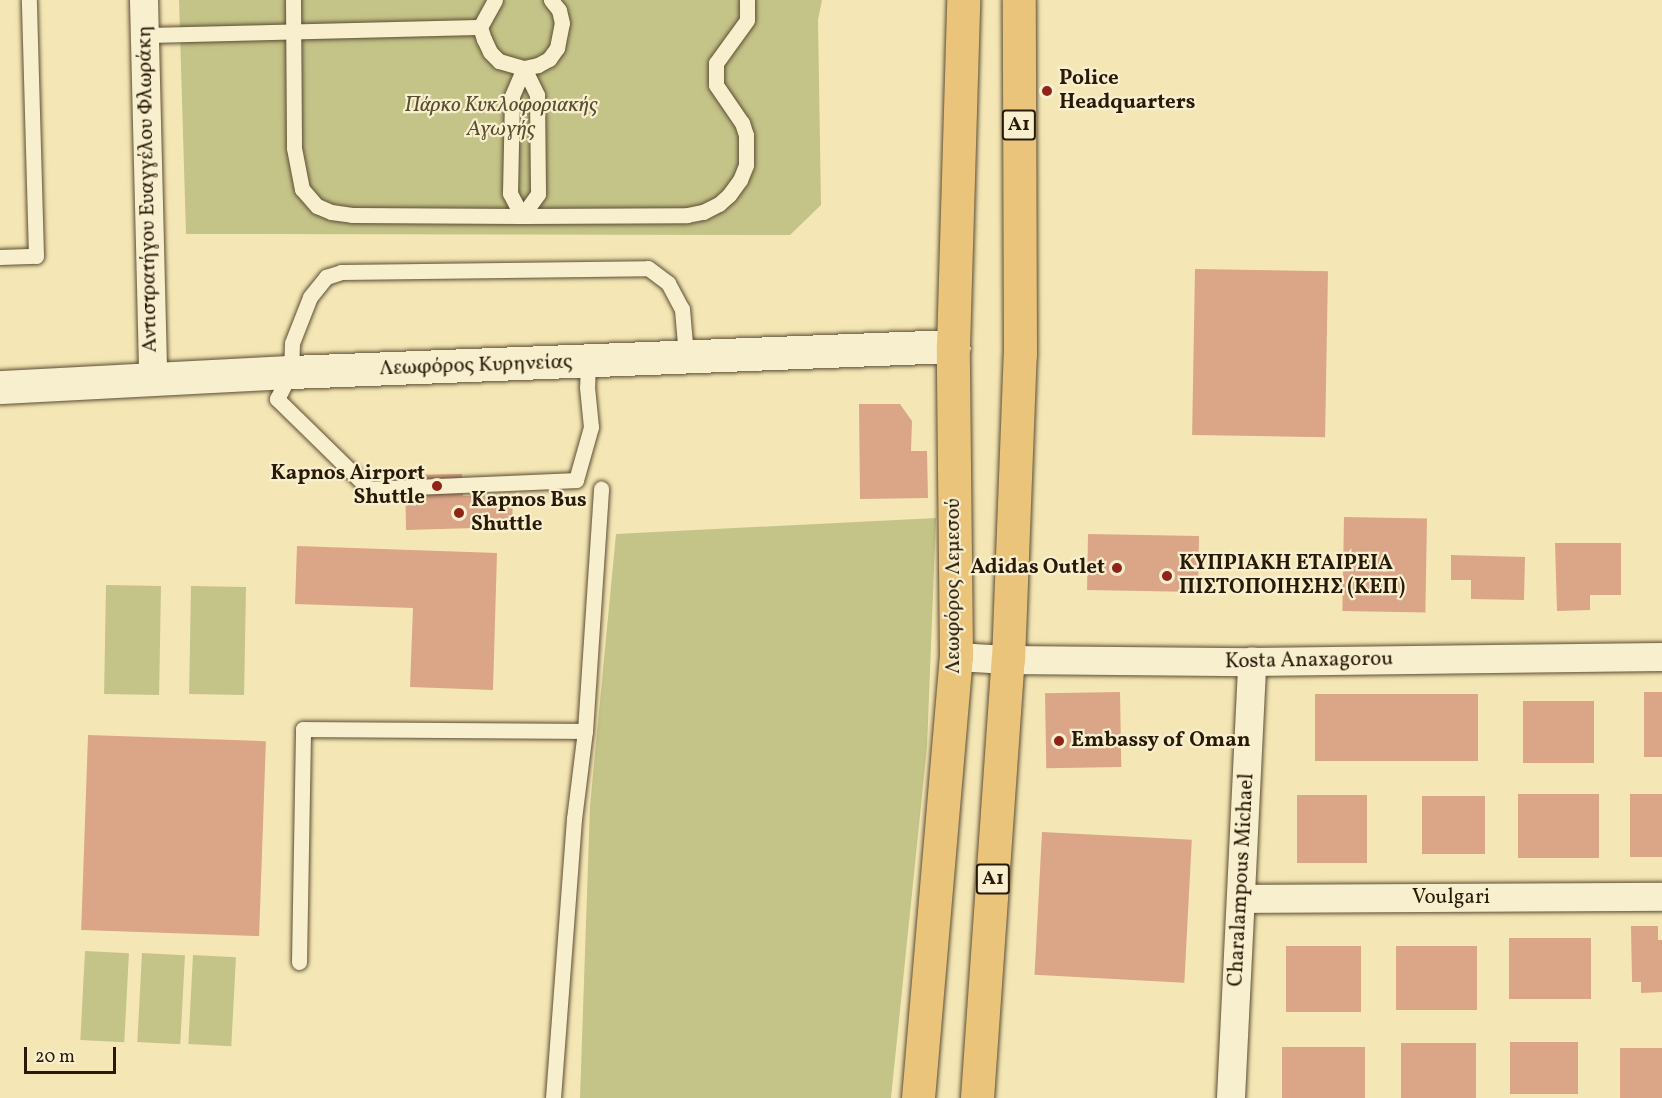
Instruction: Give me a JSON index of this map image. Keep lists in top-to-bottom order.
{
  "streets": {
    "main road": ["A1", "Λεωφόρος Κυρηνείας", "Λεωφόρος Λεμεσού"],
    "street": [
      "Αντιστρατήγου Ευαγγέλου Φλωράκη",
      "Kosta Anaxagorou",
      "Charalampous Michael",
      "Voulgari"
    ]
  },
  "crossings": [
    ["A1", "Kosta Anaxagorou"],
    ["Αντιστρατήγου Ευαγγέλου Φλωράκη", "Λεωφόρος Κυρηνείας"],
    ["Λεωφόρος Κυρηνείας", "Λεωφόρος Λεμεσού"],
    ["Λεωφόρος Λεμεσού", "Kosta Anaxagorou"],
    ["Kosta Anaxagorou", "Charalampous Michael"],
    ["Charalampous Michael", "Voulgari"]
  ],
  "parks": ["Πάρκο Κυκλοφοριακής Αγωγής"],
  "places": [
    "Police Headquarters",
    "Kapnos Airport Shuttle",
    "Kapnos Bus Shuttle",
    "Adidas Outlet",
    "ΚΥΠΡΙΑΚΗ ΕΤΑΙΡΕΙΑ ΠΙΣΤΟΠΟΙΗΣΗΣ (ΚΕΠ)",
    "Embassy of Oman"
  ],
  "scale_bar": "20 m"
}
